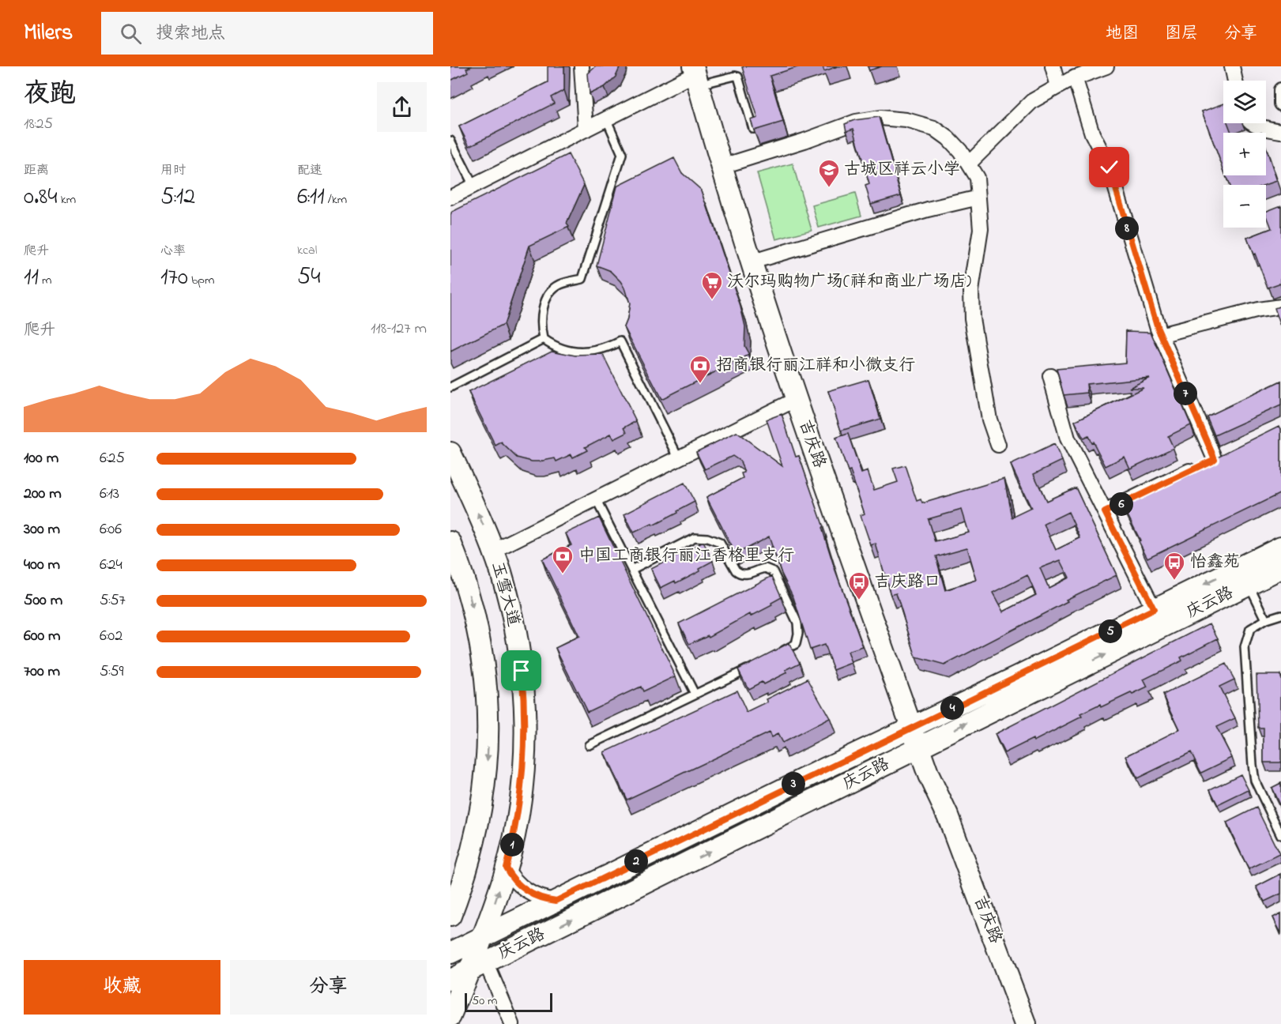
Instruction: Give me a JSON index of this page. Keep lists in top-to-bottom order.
{
  "streets": {
    "main road": ["吉庆路", "玉雪大道", "庆云路"]
  },
  "crossings": [
    ["吉庆路", "庆云路"],
    ["玉雪大道", "庆云路"]
  ],
  "places": {
    "school or university": ["古城区祥云小学"],
    "supermarket": ["沃尔玛购物广场(祥和商业广场店)"],
    "bank": ["招商银行丽江祥和小微支行", "中国工商银行丽江香格里支行"],
    "bus stop": ["怡鑫苑", "吉庆路口"]
  },
  "scale_bar": "50 m",
  "page": {
    "header": "Milers",
    "search": "搜索地点",
    "nav": ["地图", "图层", "分享"],
    "heading": ["夜跑", "18:25"],
    "map_buttons": ["+", "−"],
    "stats": [
      ["距离", "0.84 km"],
      ["用时", "5:12"],
      ["配速", "6:11 /km"],
      ["爬升", "11 m"],
      ["心率", "170 bpm"],
      ["kcal", "54"]
    ],
    "pins": [
      "8",
      "7",
      "6",
      "5",
      "4",
      "3",
      "1",
      "2"
    ],
    "chart": ["爬升", "118–127 m"],
    "list": [
      {
        "name": "100 m",
        "note": "6:25"
      },
      {
        "name": "200 m",
        "note": "6:13"
      },
      {
        "name": "300 m",
        "note": "6:06"
      },
      {
        "name": "400 m",
        "note": "6:24"
      },
      {
        "name": "500 m",
        "note": "5:57"
      },
      {
        "name": "600 m",
        "note": "6:02"
      },
      {
        "name": "700 m",
        "note": "5:59"
      }
    ],
    "buttons": ["收藏", "分享"],
    "scale": "50 m"
  }
}
